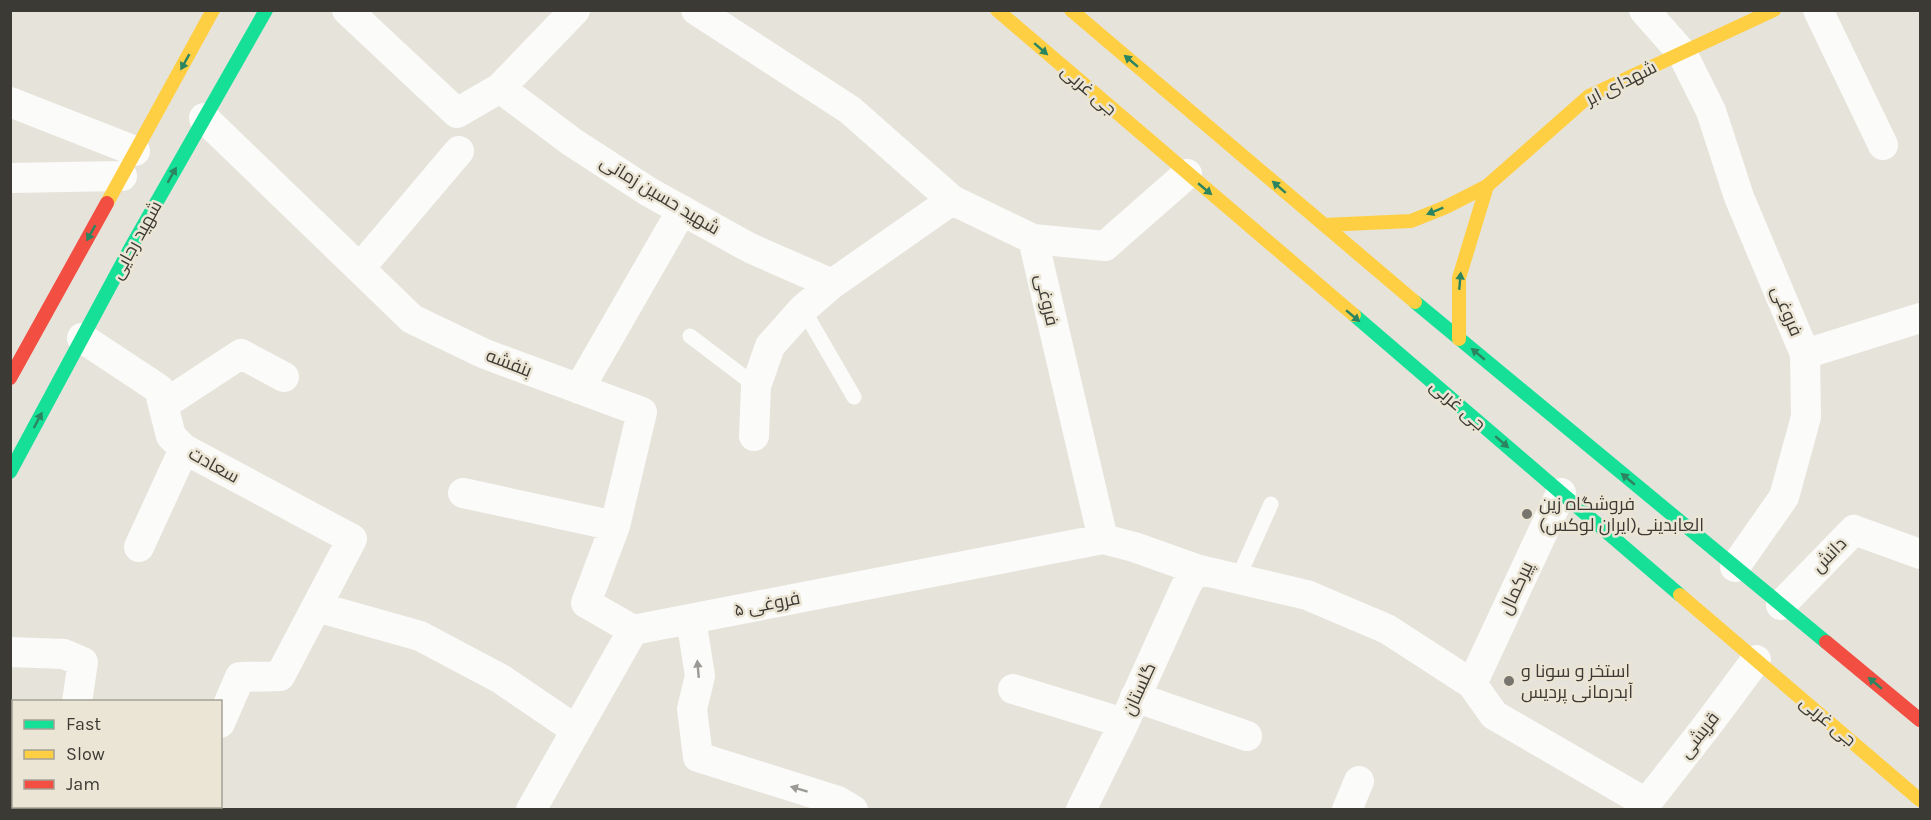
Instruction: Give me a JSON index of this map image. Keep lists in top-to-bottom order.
{
  "streets": {
    "main road": ["شهدای ابر", "جی غربی", "شهید رجایی"],
    "street": [
      "شهید حسین زمانی",
      "فروغی",
      "بنفشه",
      "سعادت",
      "دانش",
      "پیرکمال",
      "فروغی ۵",
      "گلستان",
      "قریشی"
    ]
  },
  "crossings": [
    ["شهدای ابر", "فروغی"],
    ["جی غربی", "پیرکمال"],
    ["جی غربی", "قریشی"],
    ["شهید رجایی", "بنفشه"],
    ["شهید رجایی", "سعادت"],
    ["فروغی", "فروغی ۵"],
    ["بنفشه", "فروغی ۵"]
  ],
  "places": ["فروشگاه زین العابدینی(ایران لوکس)", "استخر و سونا و آبدرمانی پردیس"],
  "legend": ["Fast", "Slow", "Jam"]
}
